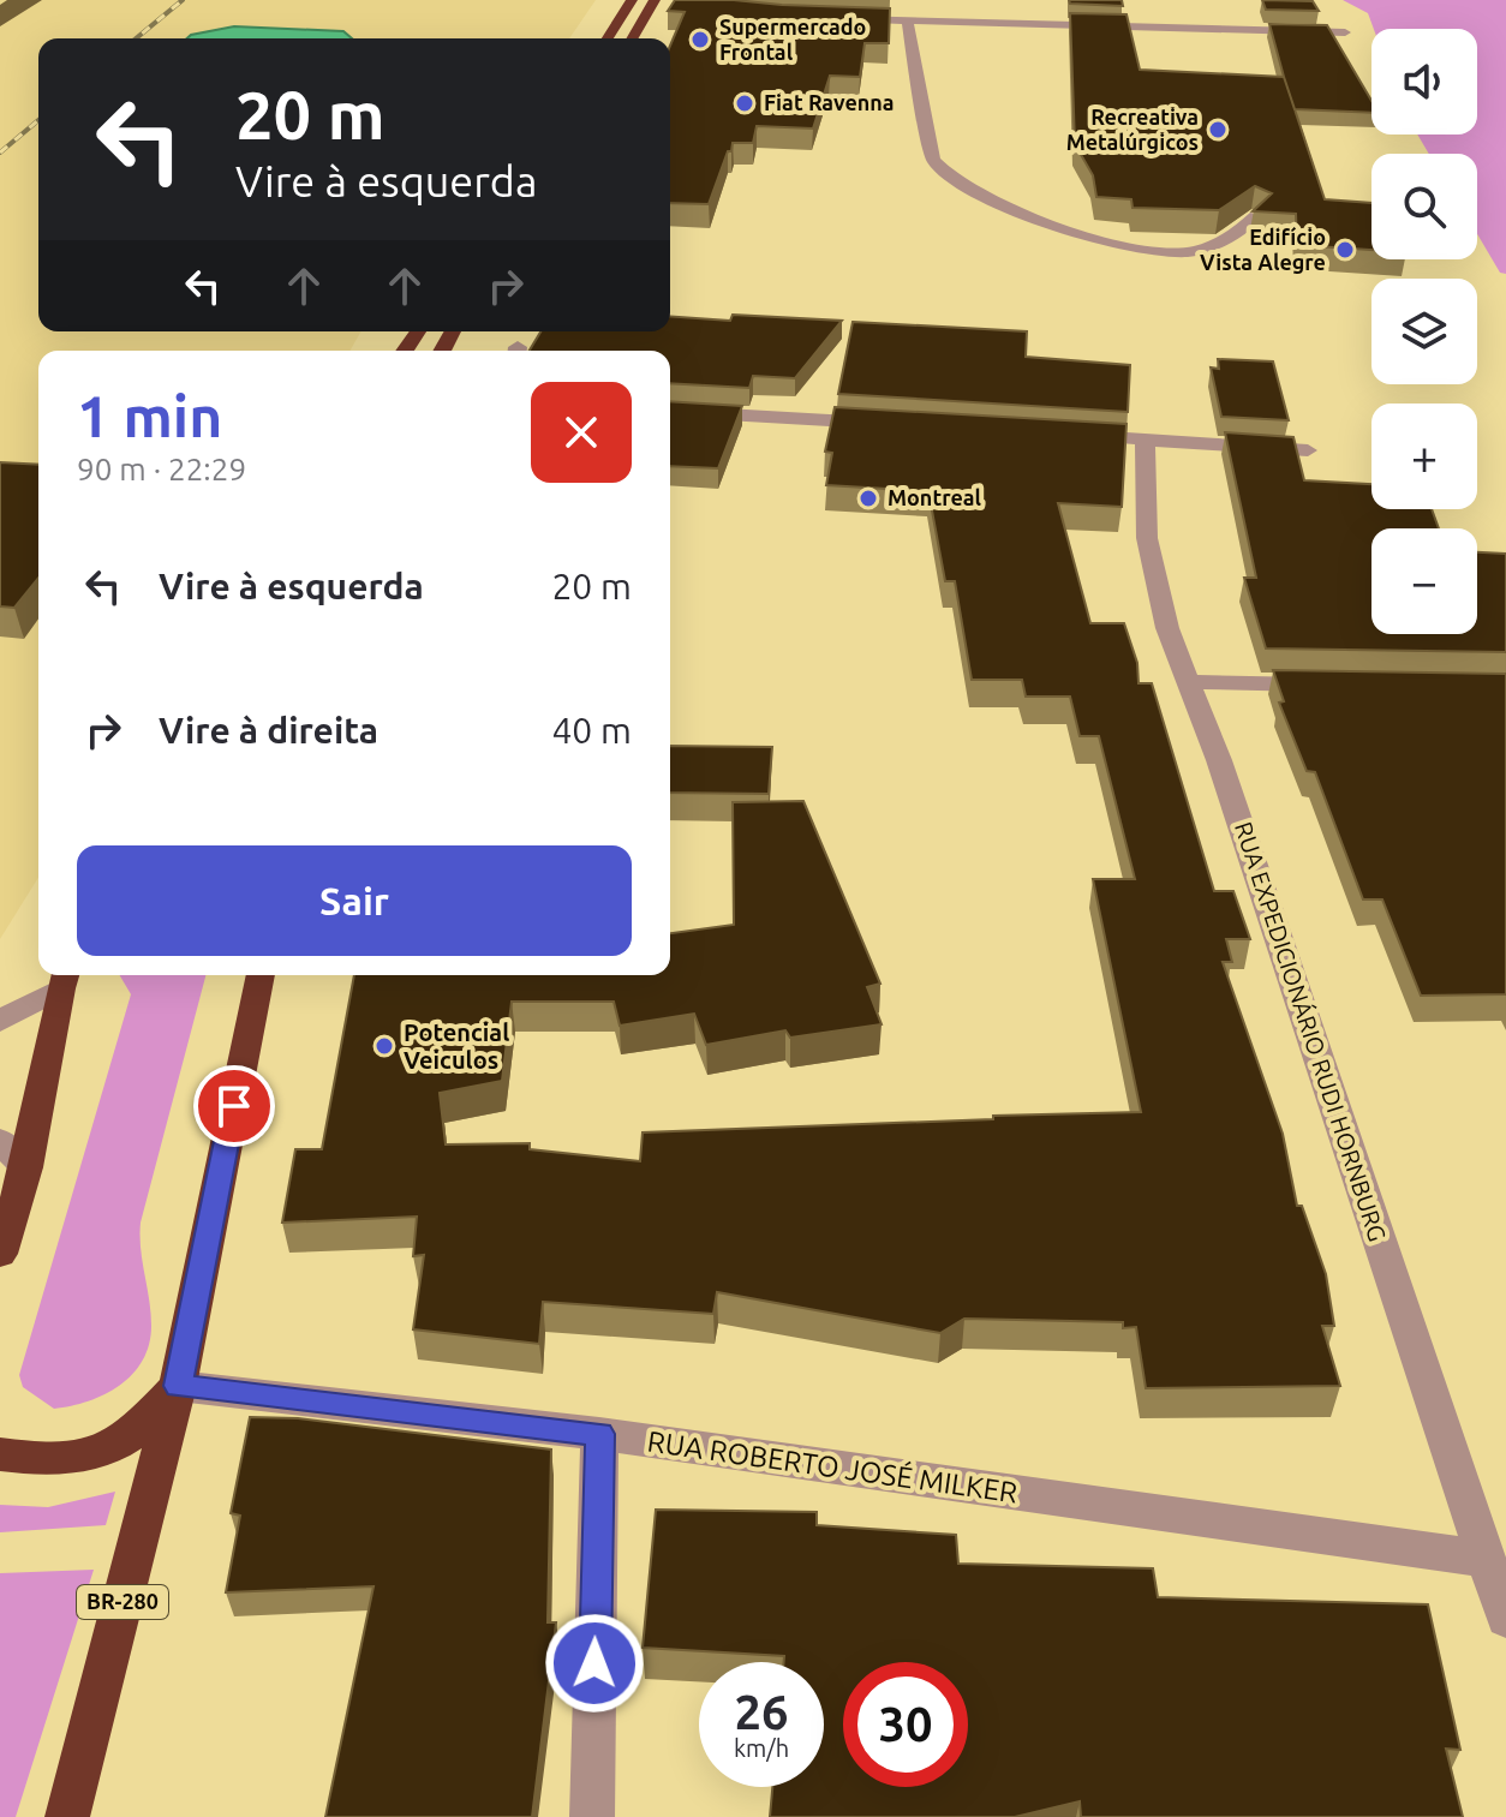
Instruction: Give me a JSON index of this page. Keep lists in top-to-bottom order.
{
  "streets": {
    "highway": ["BR-280"],
    "street": ["RUA EXPEDICIONÁRIO RUDI HORNBURG", "RUA ROBERTO JOSÉ MILKER"]
  },
  "crossings": [
    ["RUA EXPEDICIONÁRIO RUDI HORNBURG", "RUA ROBERTO JOSÉ MILKER"],
    ["RUA ROBERTO JOSÉ MILKER", "BR-280"]
  ],
  "places": [
    "Supermercado Frontal",
    "Fiat Ravenna",
    "Recreativa Metalúrgicos",
    "Edifício Vista Alegre",
    "Montreal",
    "Potencial Veiculos"
  ],
  "page": {
    "map_buttons": ["+", "−"],
    "turn": ["20 m", "Vire à esquerda"],
    "heading": ["1 min", "90 m · 22:29"],
    "list": [
      {
        "name": "Vire à esquerda",
        "value": "20 m"
      },
      {
        "name": "Vire à direita",
        "value": "40 m"
      }
    ],
    "buttons": "Sair",
    "speed": "26 km/h",
    "limit": "30"
  }
}
